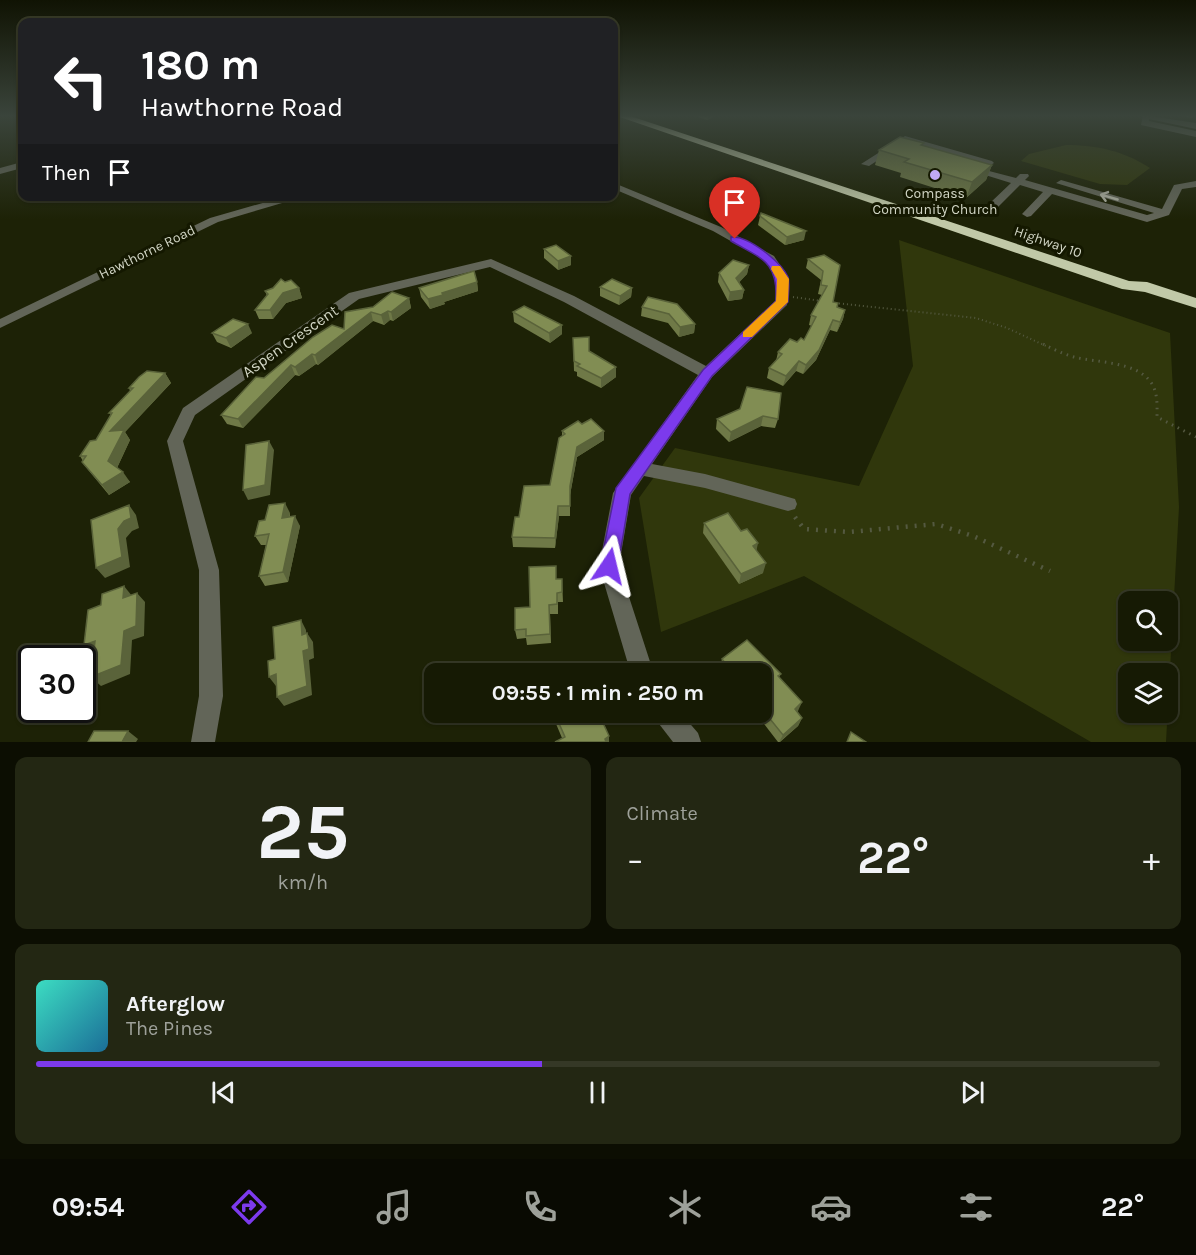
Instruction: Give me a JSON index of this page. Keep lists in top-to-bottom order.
{
  "streets": {
    "highway": ["Highway 10"],
    "street": ["Hawthorne Road", "Aspen Crescent"]
  },
  "places": ["Compass Community Church"],
  "page": {
    "turn": ["180 m", "Hawthorne Road"],
    "then": "Then",
    "limit": "30",
    "trip": "09:55 · 1 min · 250 m",
    "tile": [
      ["25", "km/h"],
      "Climate"
    ],
    "heat": ["−", "22°", "+"],
    "song": ["Afterglow", "The Pines"],
    "tabs": ["09:54", "22°"]
  }
}
